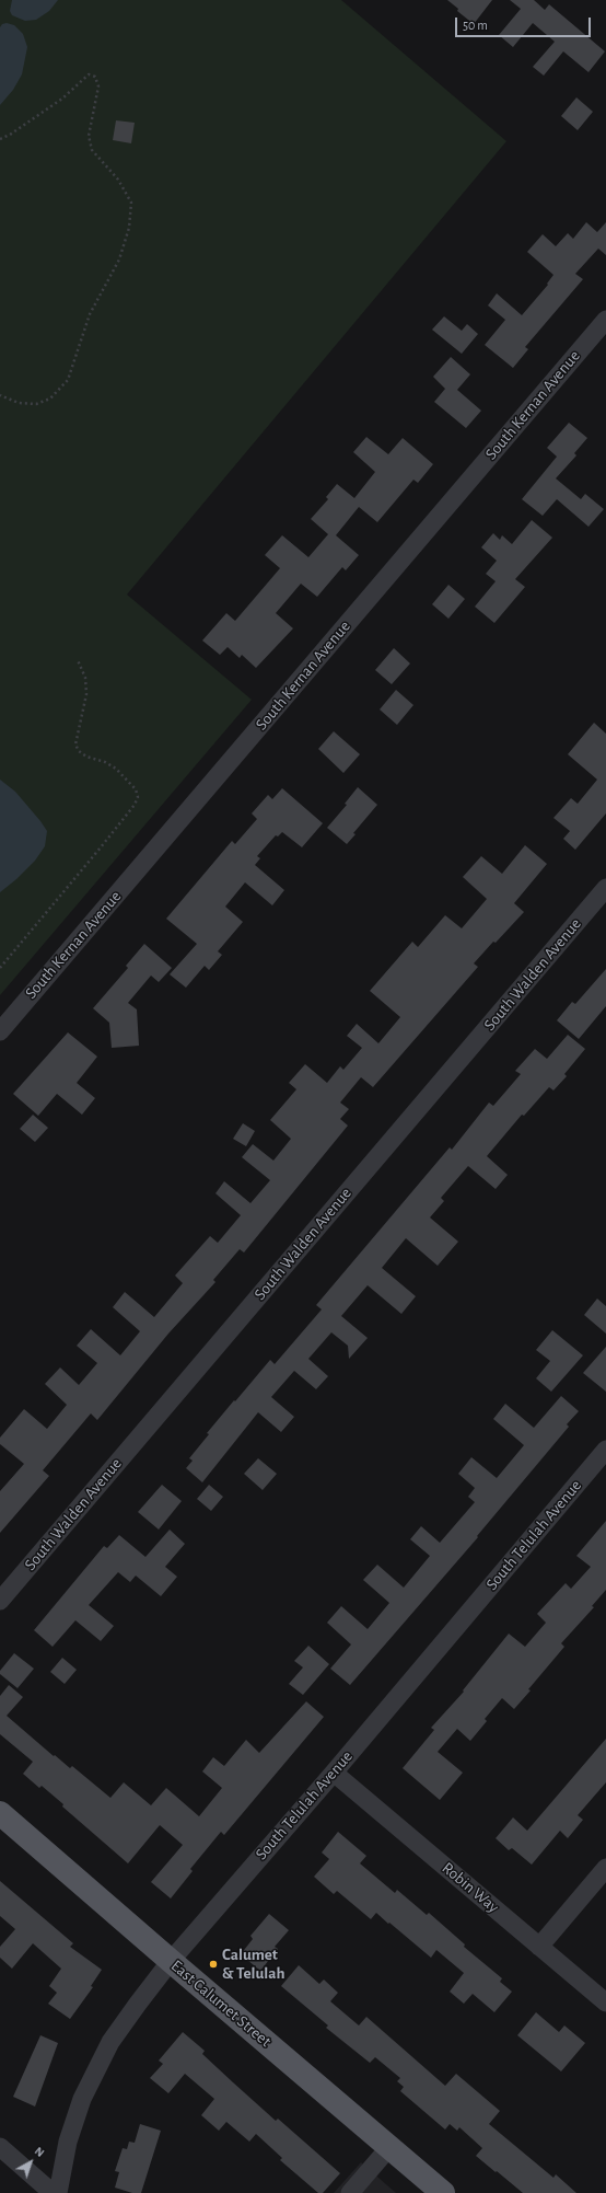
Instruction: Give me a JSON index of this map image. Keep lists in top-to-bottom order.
{
  "streets": {
    "main road": ["East Calumet Street"],
    "street": [
      "South Kernan Avenue",
      "South Walden Avenue",
      "South Telulah Avenue",
      "Robin Way"
    ]
  },
  "crossings": [
    ["South Telulah Avenue", "Robin Way"],
    ["South Telulah Avenue", "East Calumet Street"]
  ],
  "places": ["Calumet & Telulah"],
  "scale_bar": "50 m",
  "north": "top right"
}
